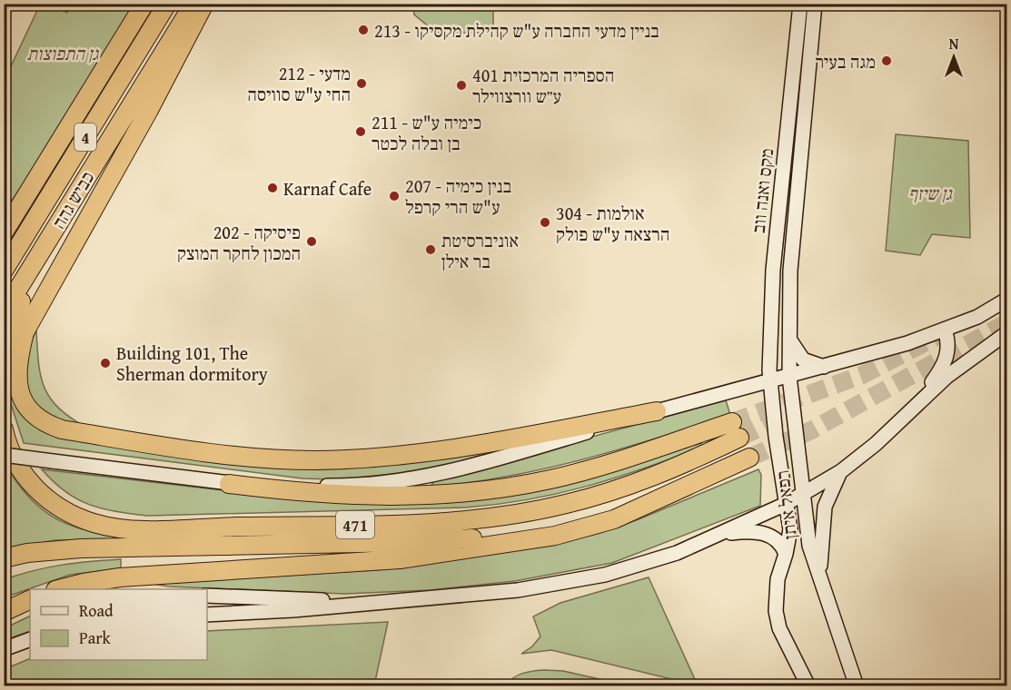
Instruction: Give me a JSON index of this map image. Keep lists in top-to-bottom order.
{
  "streets": {
    "highway": ["4", "כביש גהה", "471"],
    "main road": ["מקס ואנה ווב", "רפאל איתן"]
  },
  "crossings": [
    ["מקס ואנה ווב", "רפאל איתן"]
  ],
  "parks": ["גן התפוצות", "גן שיזף"],
  "places": [
    "213 - בניין מדעי החברה ע\"ש קהילת מקסיקו",
    "מגה בעיר",
    "212 - מדעי החי ע\"ש סוויסה",
    "401 הספריה המרכזית ע״ש וורצווילר",
    "211 - כימיה ע\"ש בן ובלה לכטר",
    "Karnaf Cafe",
    "207 - בנין כימיה ע\"ש הרי קרפל",
    "304 - אולמות הרצאה ע\"ש פולק",
    "202 - פיסיקה המכון לחקר המוצק",
    "אוניברסיטת בר אילן",
    "Building 101, The Sherman dormitory"
  ],
  "legend": ["Road", "Park"],
  "north": "top"
}
